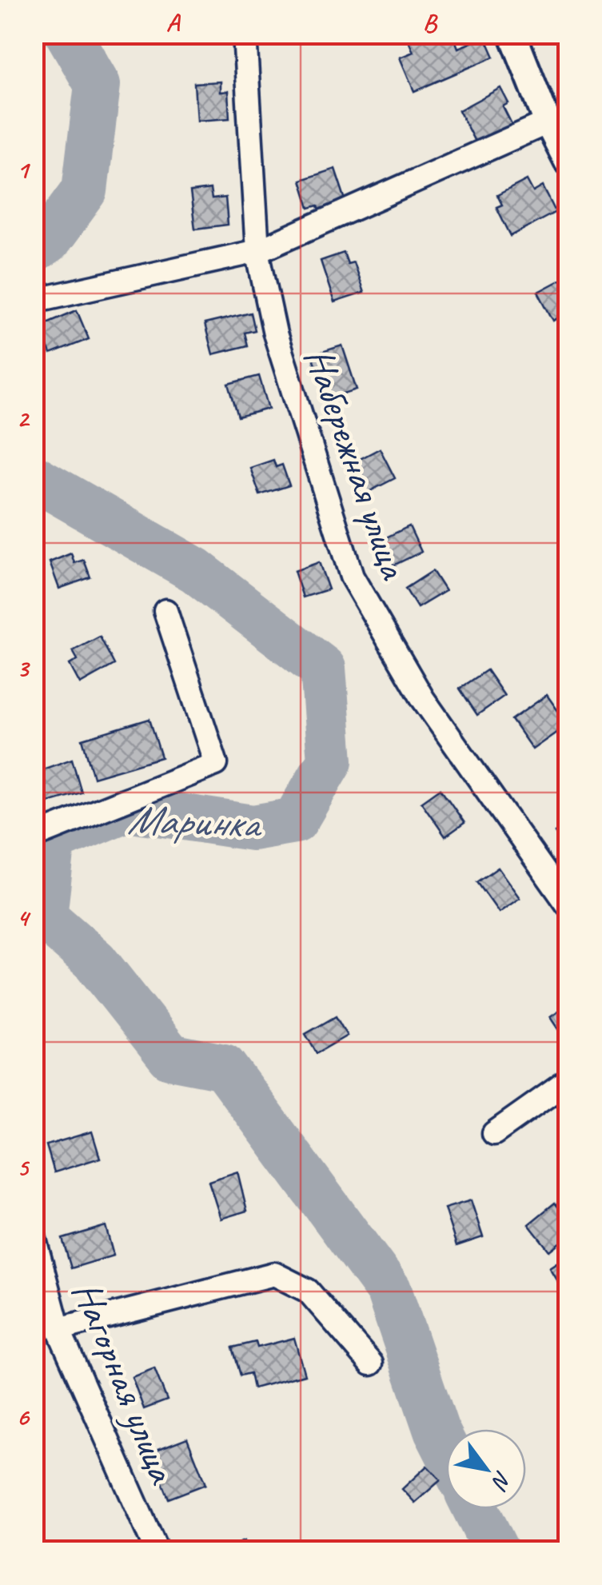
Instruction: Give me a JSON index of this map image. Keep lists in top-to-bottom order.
{
  "streets": {
    "street": ["Набережная улица", "Нагорная улица"]
  },
  "water": ["Маринка"],
  "north": "bottom right",
  "grid": {
    "columns": ["A", "B"],
    "rows": [
      "1",
      "2",
      "3",
      "4",
      "5",
      "6"
    ]
  }
}
